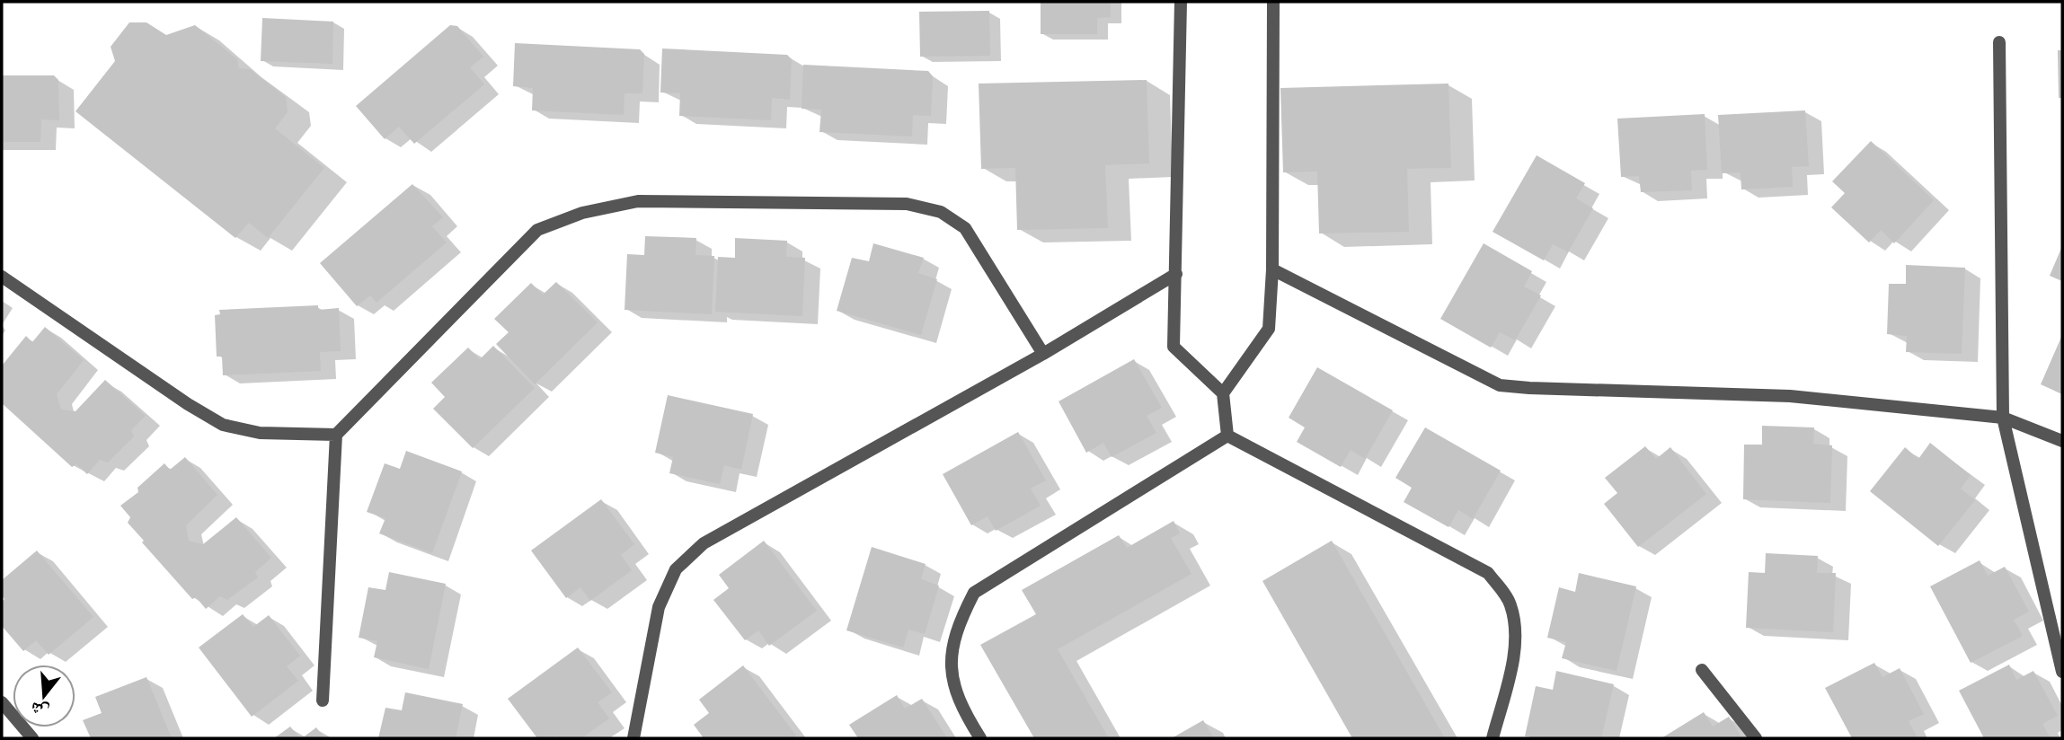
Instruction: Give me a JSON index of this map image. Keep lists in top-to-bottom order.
{
  "north": "bottom"
}
